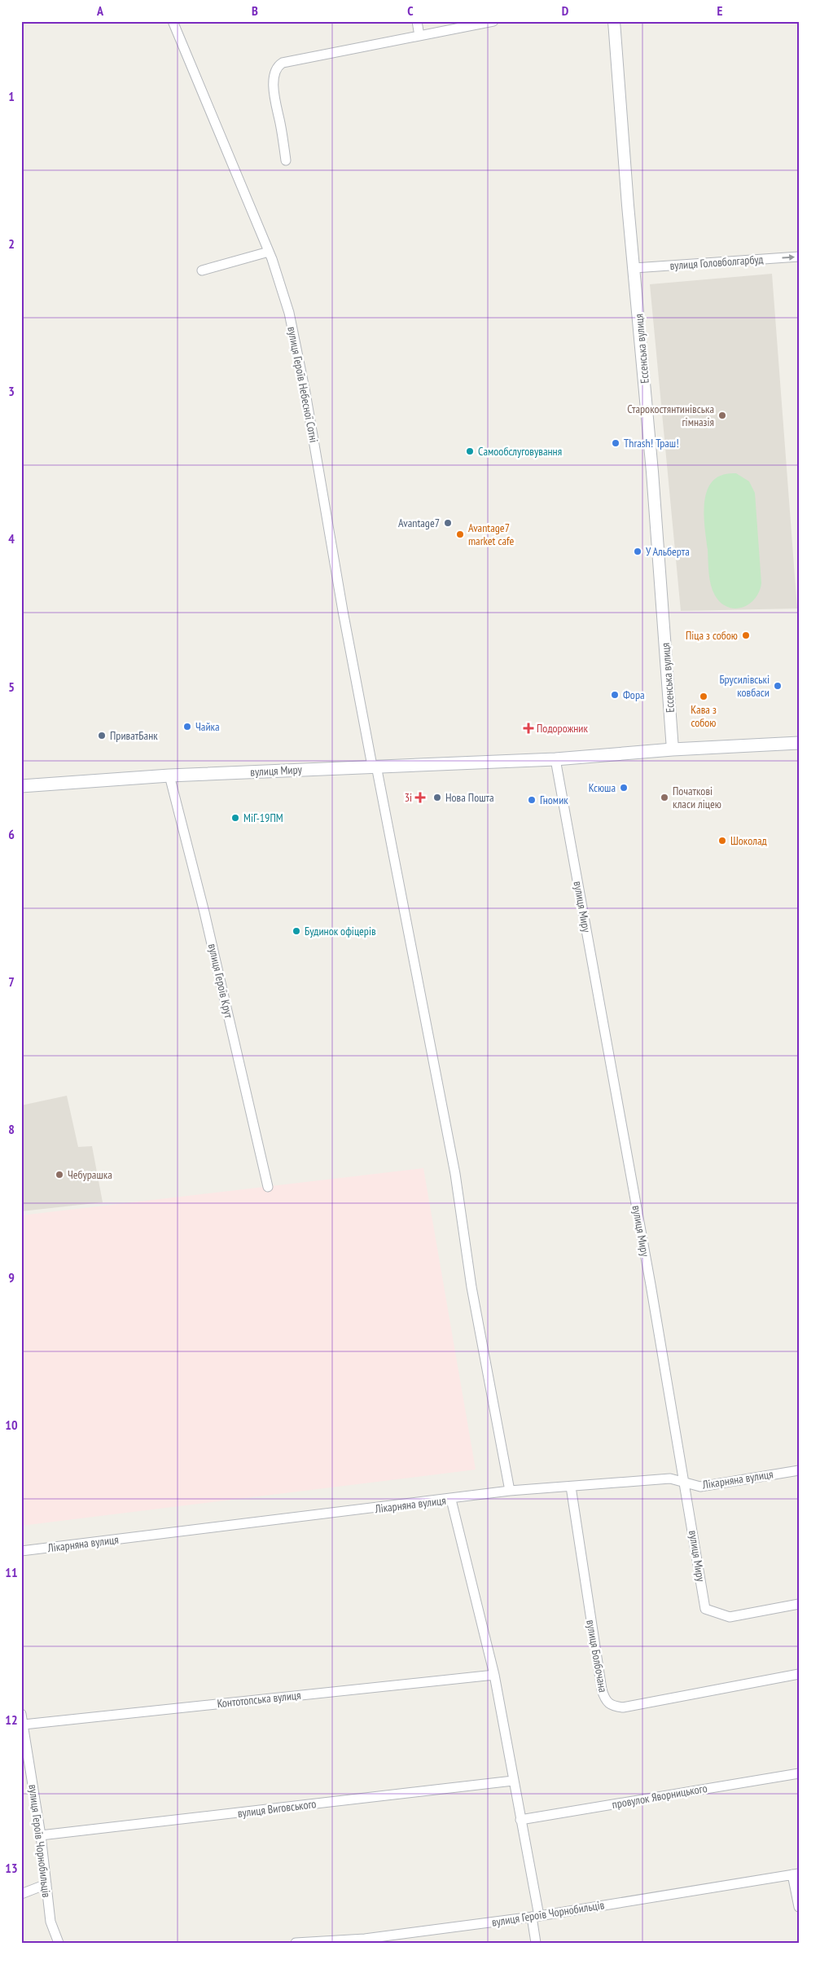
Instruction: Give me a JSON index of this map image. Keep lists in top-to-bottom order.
{
  "streets": {
    "main road": ["вулиця Миру"],
    "street": [
      "вулиця Головболгарбуд",
      "Ессенська вулиця",
      "вулиця Героїв Небесної Сотні",
      "вулиця Героїв Крут",
      "Лікарняна вулиця",
      "вулиця Болбочана",
      "Контотопська вулиця",
      "провулок Яворницького",
      "вулиця Виговського",
      "вулиця Героїв Чорнобильців"
    ]
  },
  "crossings": [
    ["вулиця Головболгарбуд", "Ессенська вулиця"],
    ["Ессенська вулиця", "вулиця Миру"],
    ["вулиця Героїв Небесної Сотні", "вулиця Миру"],
    ["вулиця Героїв Небесної Сотні", "Лікарняна вулиця"],
    ["вулиця Миру", "вулиця Героїв Крут"],
    ["вулиця Миру", "Лікарняна вулиця"],
    ["Лікарняна вулиця", "вулиця Болбочана"],
    ["Контотопська вулиця", "вулиця Героїв Чорнобильців"],
    ["вулиця Виговського", "вулиця Героїв Чорнобильців"]
  ],
  "one_way": ["вулиця Головболгарбуд"],
  "places": {
    "other": [
      "Старокостянтинівська гімназія",
      "Thrash! Траш!",
      "Самообслуговування",
      "Avantage7",
      "Avantage7 market cafe",
      "У Альберта",
      "Піца з собою",
      "Брусилівські ковбаси",
      "Фора",
      "Кава з собою",
      "Чайка",
      "ПриватБанк",
      "Ксюша",
      "Нова Пошта",
      "Початкові класи ліцею",
      "Гномик",
      "МіГ-19ПМ",
      "Шоколад",
      "Будинок офіцерів",
      "Чебурашка"
    ],
    "health": ["Подорожник", "3і"]
  },
  "grid": {
    "columns": [
      "A",
      "B",
      "C",
      "D",
      "E"
    ],
    "rows": [
      "1",
      "2",
      "3",
      "4",
      "5",
      "6",
      "7",
      "8",
      "9",
      "10",
      "11",
      "12",
      "13"
    ]
  }
}
